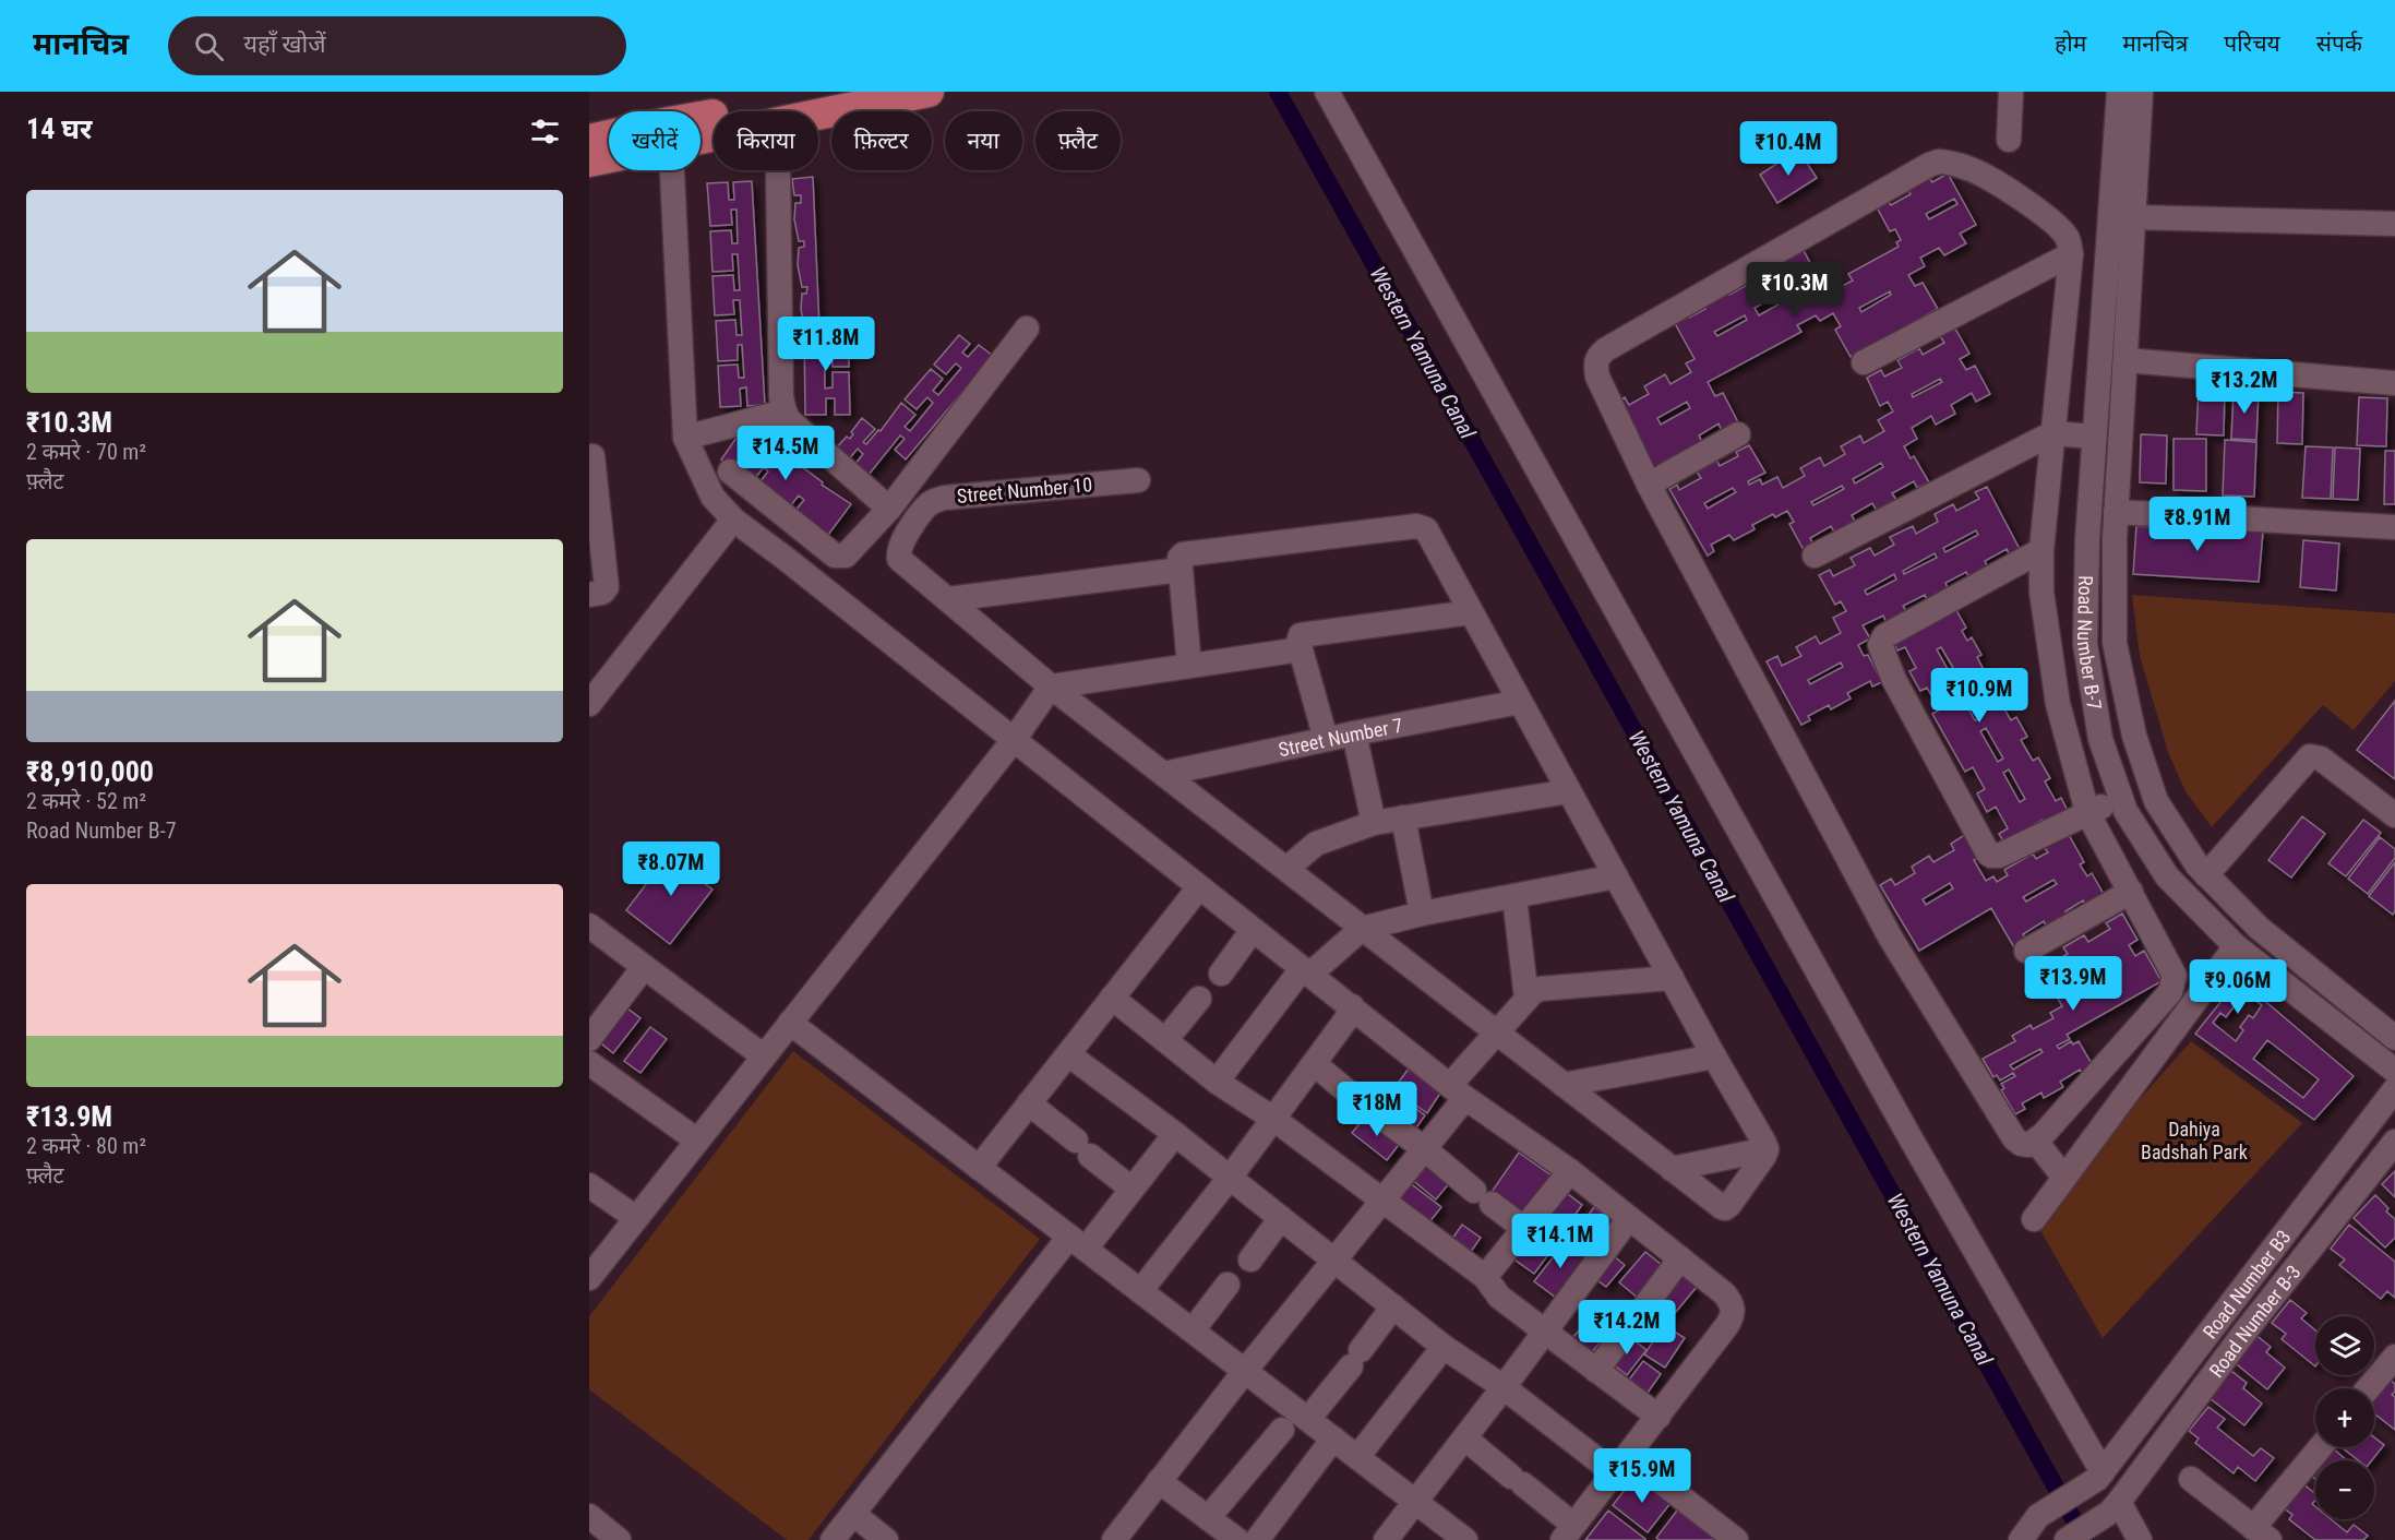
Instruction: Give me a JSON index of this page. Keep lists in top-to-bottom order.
{
  "streets": {
    "street": [
      "Street Number 10",
      "Road Number B-7",
      "Street Number 7",
      "Road Number B3",
      "Road Number B-3"
    ]
  },
  "water": ["Western Yamuna Canal"],
  "parks": ["Dahiya Badshah Park"],
  "page": {
    "header": "मानचित्र",
    "search": "यहाँ खोजें",
    "nav": [
      "होम",
      "मानचित्र",
      "परिचय",
      "संपर्क"
    ],
    "heading": "14 घर",
    "chip": [
      "खरीदें",
      "किराया",
      "फ़िल्टर",
      "नया",
      "फ़्लैट"
    ],
    "price": [
      "₹10.4M",
      "₹10.3M",
      "₹11.8M",
      "₹13.2M",
      "₹14.5M",
      "₹8.91M",
      "₹10.9M",
      "₹8.07M",
      "₹13.9M",
      "₹9.06M",
      "₹18M",
      "₹14.1M",
      "₹14.2M",
      "₹15.9M"
    ],
    "list": [
      {
        "name": "₹10.3M",
        "note": "2 कमरे · 70 m² · फ़्लैट"
      },
      {
        "name": "₹8,910,000",
        "note": "2 कमरे · 52 m² · Road Number B-7"
      },
      {
        "name": "₹13.9M",
        "note": "2 कमरे · 80 m² · फ़्लैट"
      }
    ],
    "map_buttons": ["+", "−"]
  }
}
